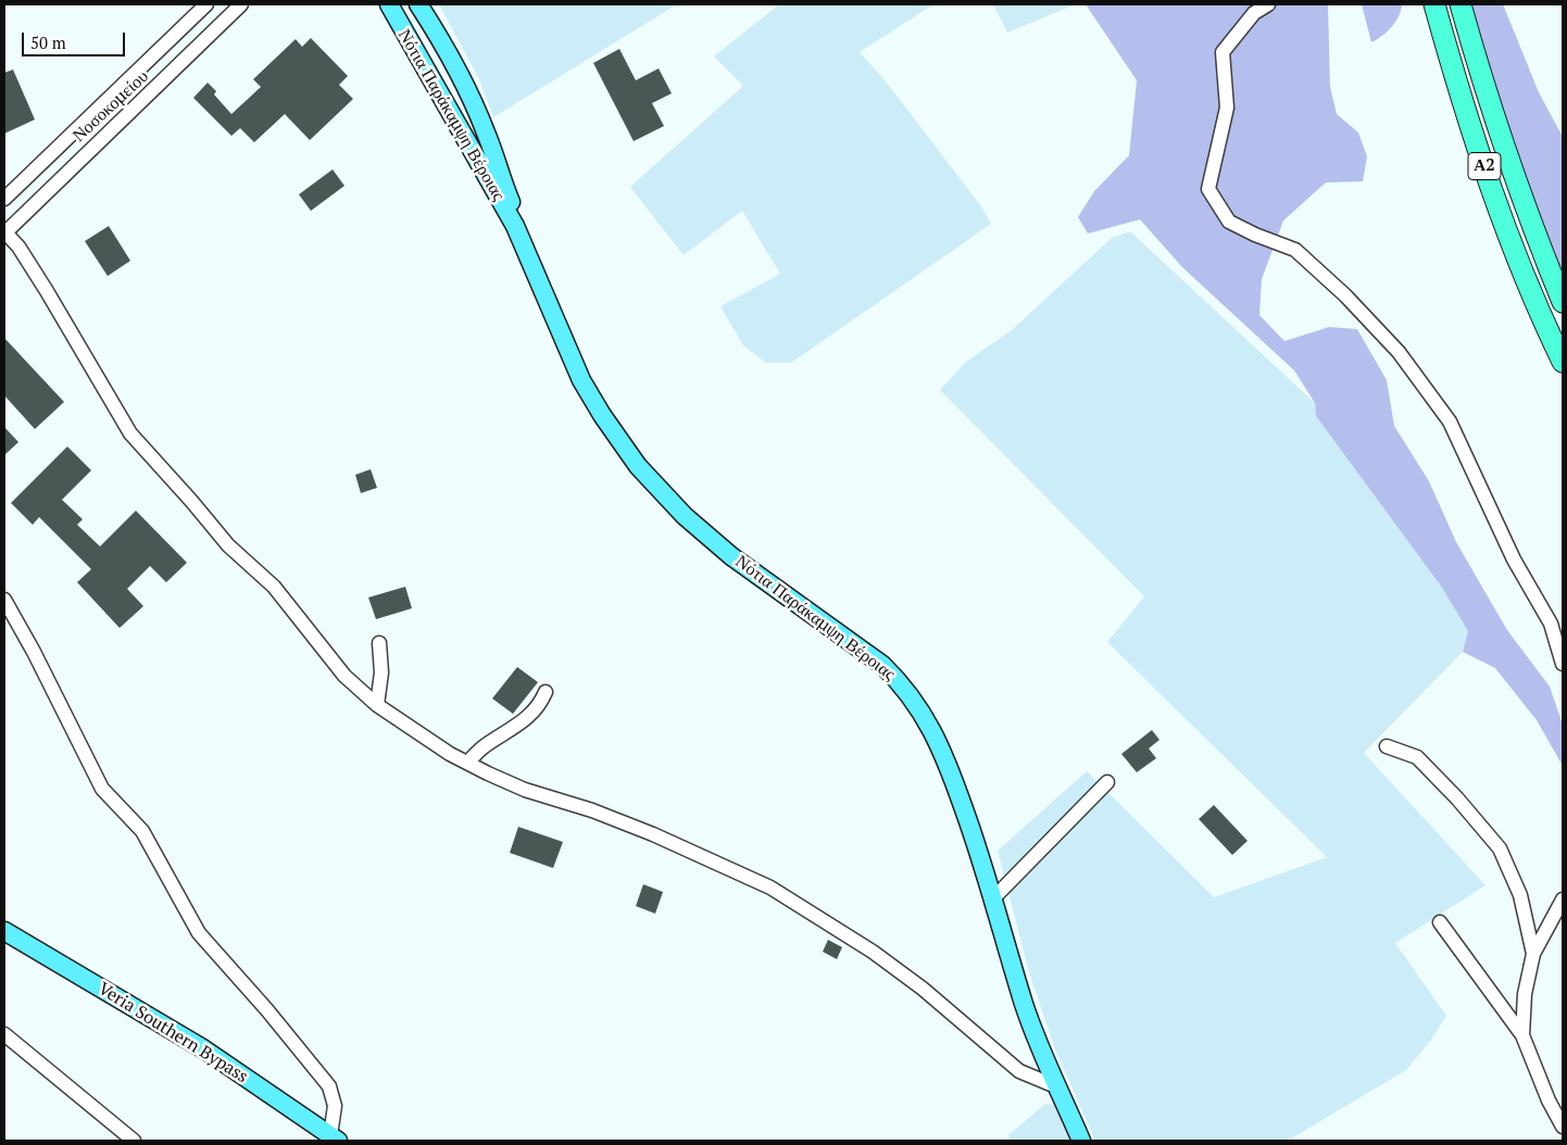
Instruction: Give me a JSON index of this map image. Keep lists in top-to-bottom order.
{
  "streets": {
    "highway": ["Α2"],
    "main road": ["Νότια Παράκαμψη Βέροιας", "Veria Southern Bypass"],
    "street": ["Νοσοκομείου"]
  },
  "scale_bar": "50 m"
}
